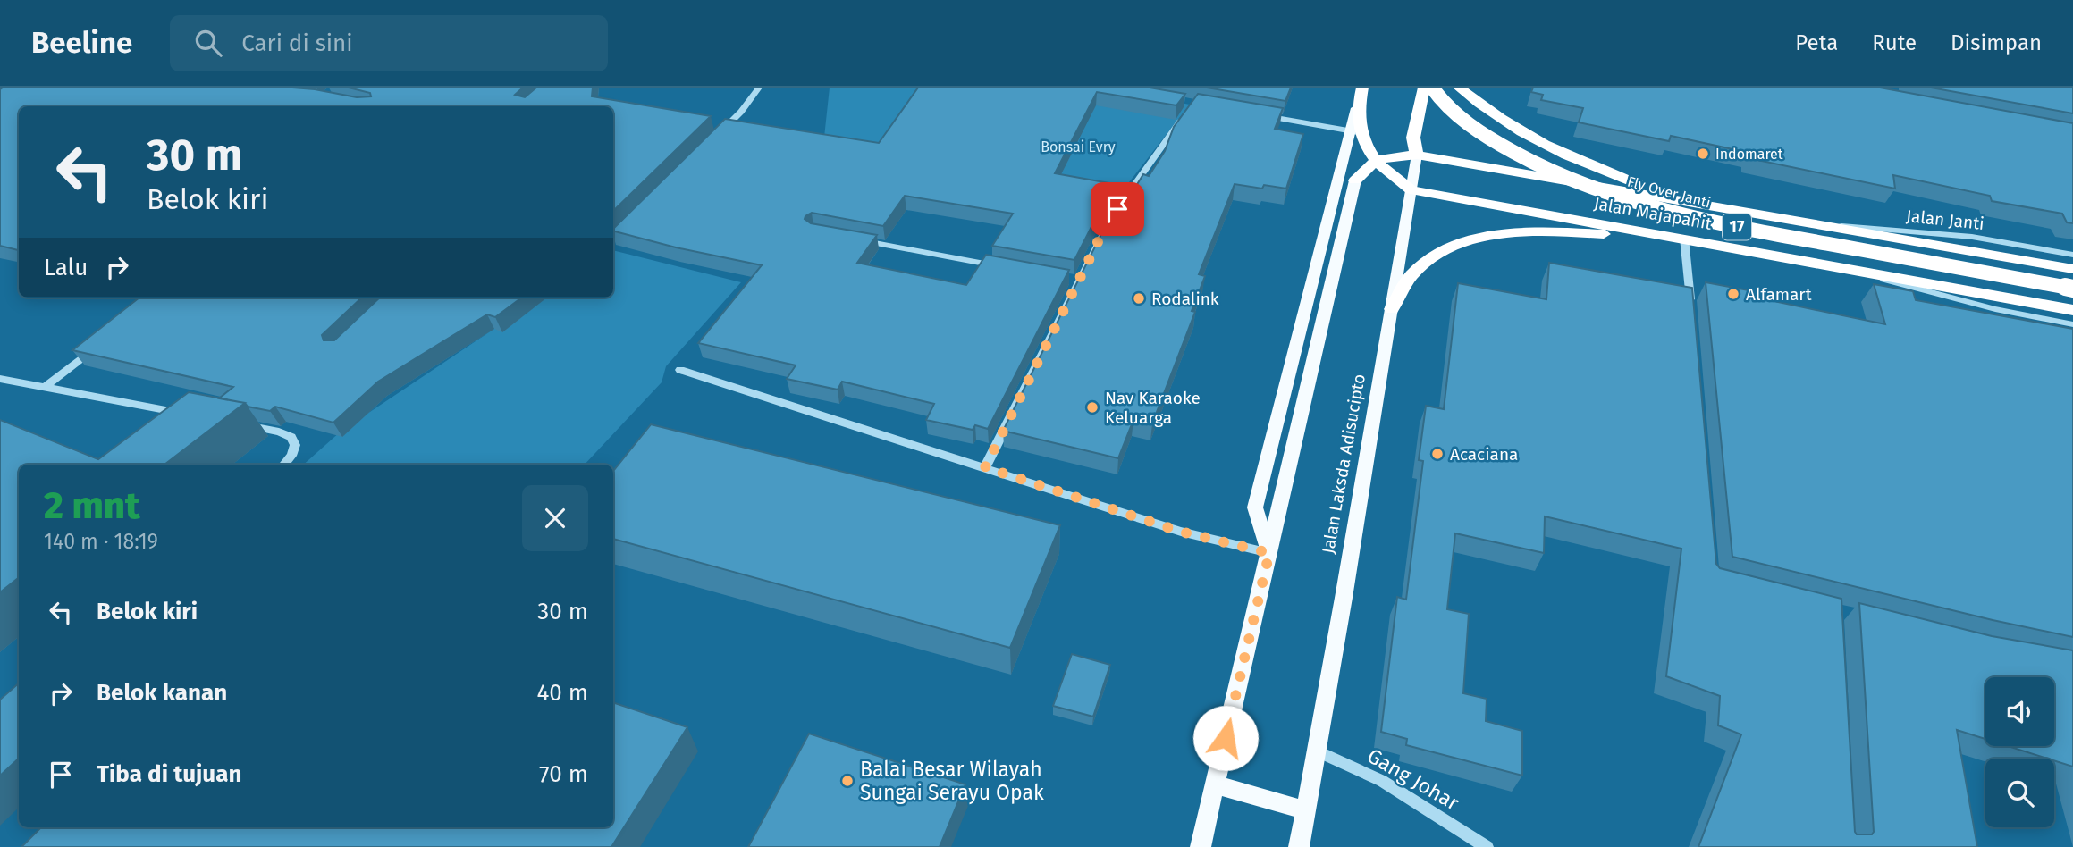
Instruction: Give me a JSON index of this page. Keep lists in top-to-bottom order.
{
  "streets": {
    "highway": [
      "Fly Over Janti",
      "Jalan Majapahit",
      "17",
      "Jalan Laksda Adisucipto"
    ],
    "street": ["Jalan Janti", "Gang Johar"]
  },
  "crossings": [
    ["Jalan Majapahit", "Jalan Janti"],
    ["Jalan Majapahit", "17"],
    ["Jalan Majapahit", "Jalan Laksda Adisucipto"],
    ["17", "Jalan Laksda Adisucipto"],
    ["Jalan Laksda Adisucipto", "Gang Johar"]
  ],
  "parks": ["Bonsai Evry"],
  "places": [
    "Indomaret",
    "Alfamart",
    "Rodalink",
    "Nav Karaoke Keluarga",
    "Acaciana",
    "Balai Besar Wilayah Sungai Serayu Opak"
  ],
  "page": {
    "header": "Beeline",
    "search": "Cari di sini",
    "nav": ["Peta", "Rute", "Disimpan"],
    "turn": ["30 m", "Belok kiri"],
    "then": "Lalu",
    "heading": ["2 mnt", "140 m · 18:19"],
    "list": [
      {
        "name": "Belok kiri",
        "value": "30 m"
      },
      {
        "name": "Belok kanan",
        "value": "40 m"
      },
      {
        "name": "Tiba di tujuan",
        "value": "70 m"
      }
    ]
  }
}
